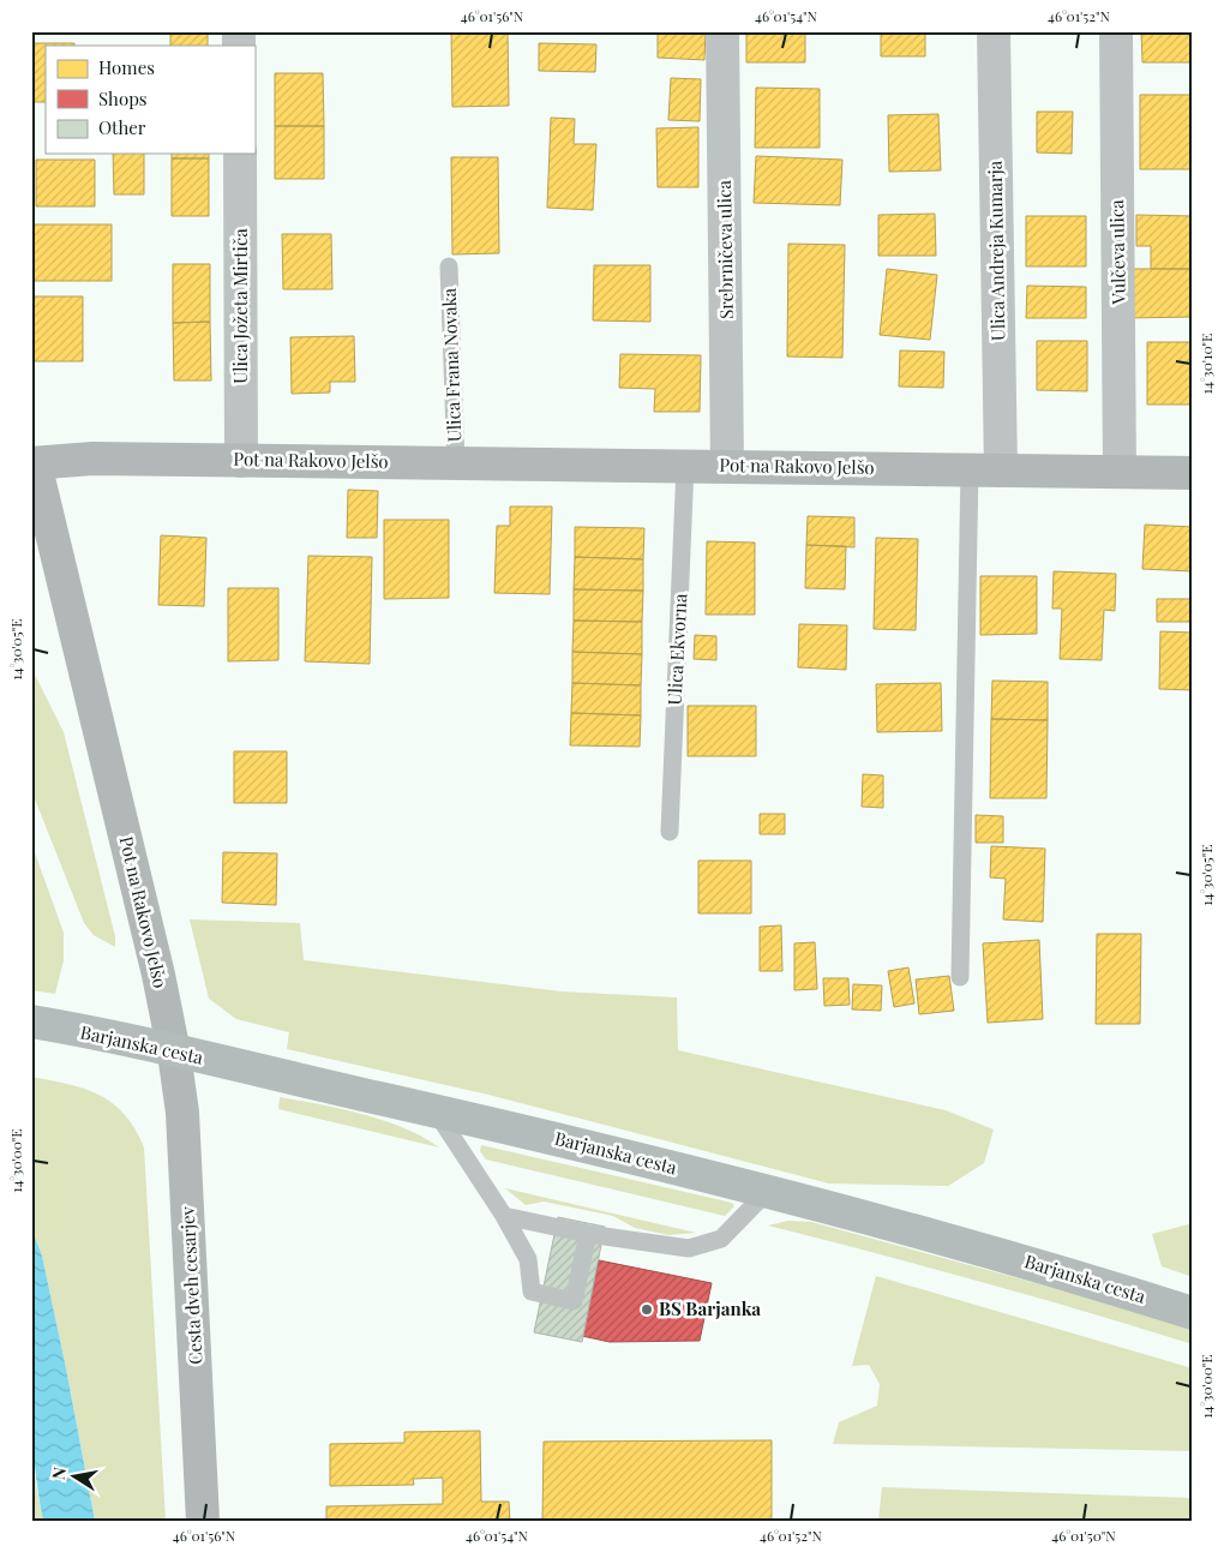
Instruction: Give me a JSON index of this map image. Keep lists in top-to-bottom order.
{
  "streets": {
    "main road": ["Barjanska cesta"],
    "street": [
      "Srebrničeva ulica",
      "Ulica Andreja Kumarja",
      "Vulčeva ulica",
      "Ulica Jožeta Mirtiča",
      "Pot na Rakovo Jelšo",
      "Cesta dveh cesarjev"
    ],
    "lane": ["Ulica Frana Novaka", "Ulica Ekvorna"]
  },
  "crossings": [
    ["Srebrničeva ulica", "Pot na Rakovo Jelšo"],
    ["Ulica Andreja Kumarja", "Pot na Rakovo Jelšo"],
    ["Vulčeva ulica", "Pot na Rakovo Jelšo"],
    ["Ulica Jožeta Mirtiča", "Pot na Rakovo Jelšo"],
    ["Ulica Frana Novaka", "Pot na Rakovo Jelšo"],
    ["Pot na Rakovo Jelšo", "Ulica Ekvorna"],
    ["Pot na Rakovo Jelšo", "Barjanska cesta"],
    ["Pot na Rakovo Jelšo", "Cesta dveh cesarjev"],
    ["Barjanska cesta", "Cesta dveh cesarjev"]
  ],
  "places": ["BS Barjanka"],
  "legend": ["Homes", "Shops", "Other"],
  "north": "left",
  "coordinates": [
    "46°01'56\"N",
    "46°01'54\"N",
    "46°01'52\"N",
    "14°30'10\"E",
    "14°30'05\"E",
    "14°30'00\"E",
    "46°01'50\"N"
  ]
}
